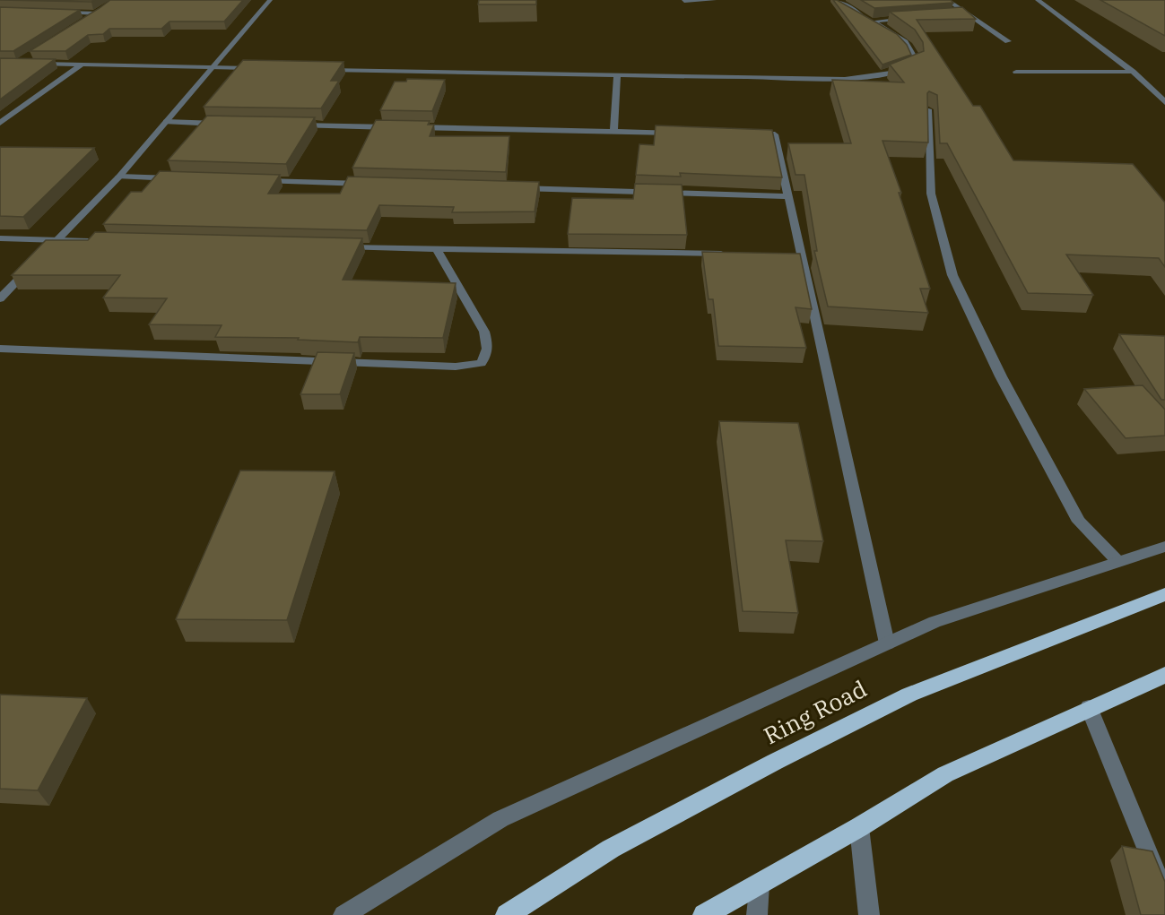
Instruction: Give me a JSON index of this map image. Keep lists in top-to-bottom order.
{
  "streets": {
    "highway": ["Ring Road"]
  }
}
